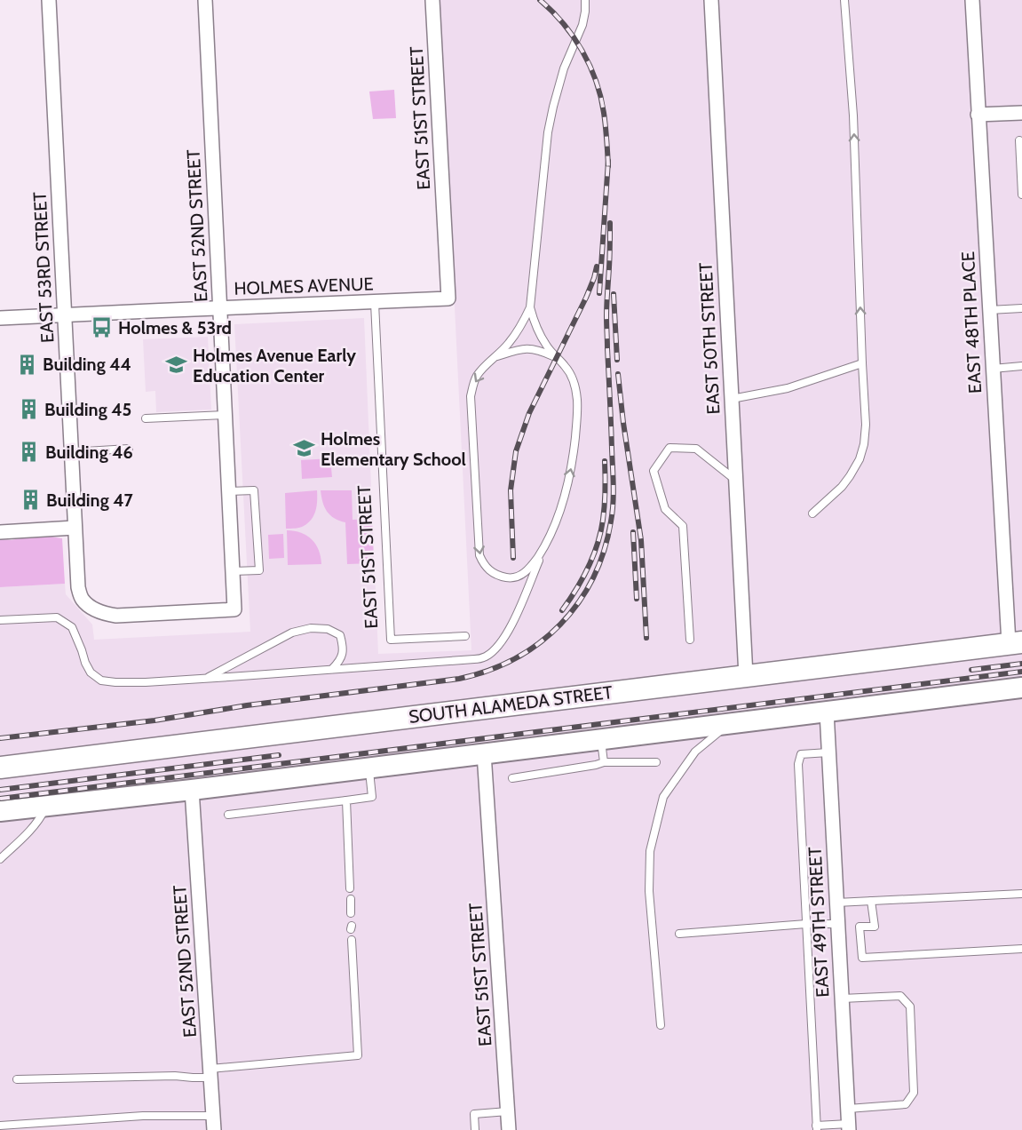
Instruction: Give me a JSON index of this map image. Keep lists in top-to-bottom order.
{
  "streets": {
    "main road": ["SOUTH ALAMEDA STREET"],
    "street": [
      "EAST 51ST STREET",
      "EAST 52ND STREET",
      "EAST 53RD STREET",
      "HOLMES AVENUE",
      "EAST 48TH PLACE",
      "EAST 50TH STREET",
      "EAST 49TH STREET"
    ]
  },
  "crossings": [
    ["EAST 51ST STREET", "HOLMES AVENUE"],
    ["EAST 52ND STREET", "EAST 53RD STREET"],
    ["EAST 52ND STREET", "HOLMES AVENUE"],
    ["EAST 53RD STREET", "HOLMES AVENUE"],
    ["EAST 48TH PLACE", "SOUTH ALAMEDA STREET"],
    ["EAST 50TH STREET", "SOUTH ALAMEDA STREET"]
  ],
  "places": {
    "bus stop": ["Holmes & 53rd"],
    "building": [
      "Building 44",
      "Building 45",
      "Building 46",
      "Building 47"
    ],
    "school or university": ["Holmes Avenue Early Education Center", "Holmes Elementary School"]
  }
}
